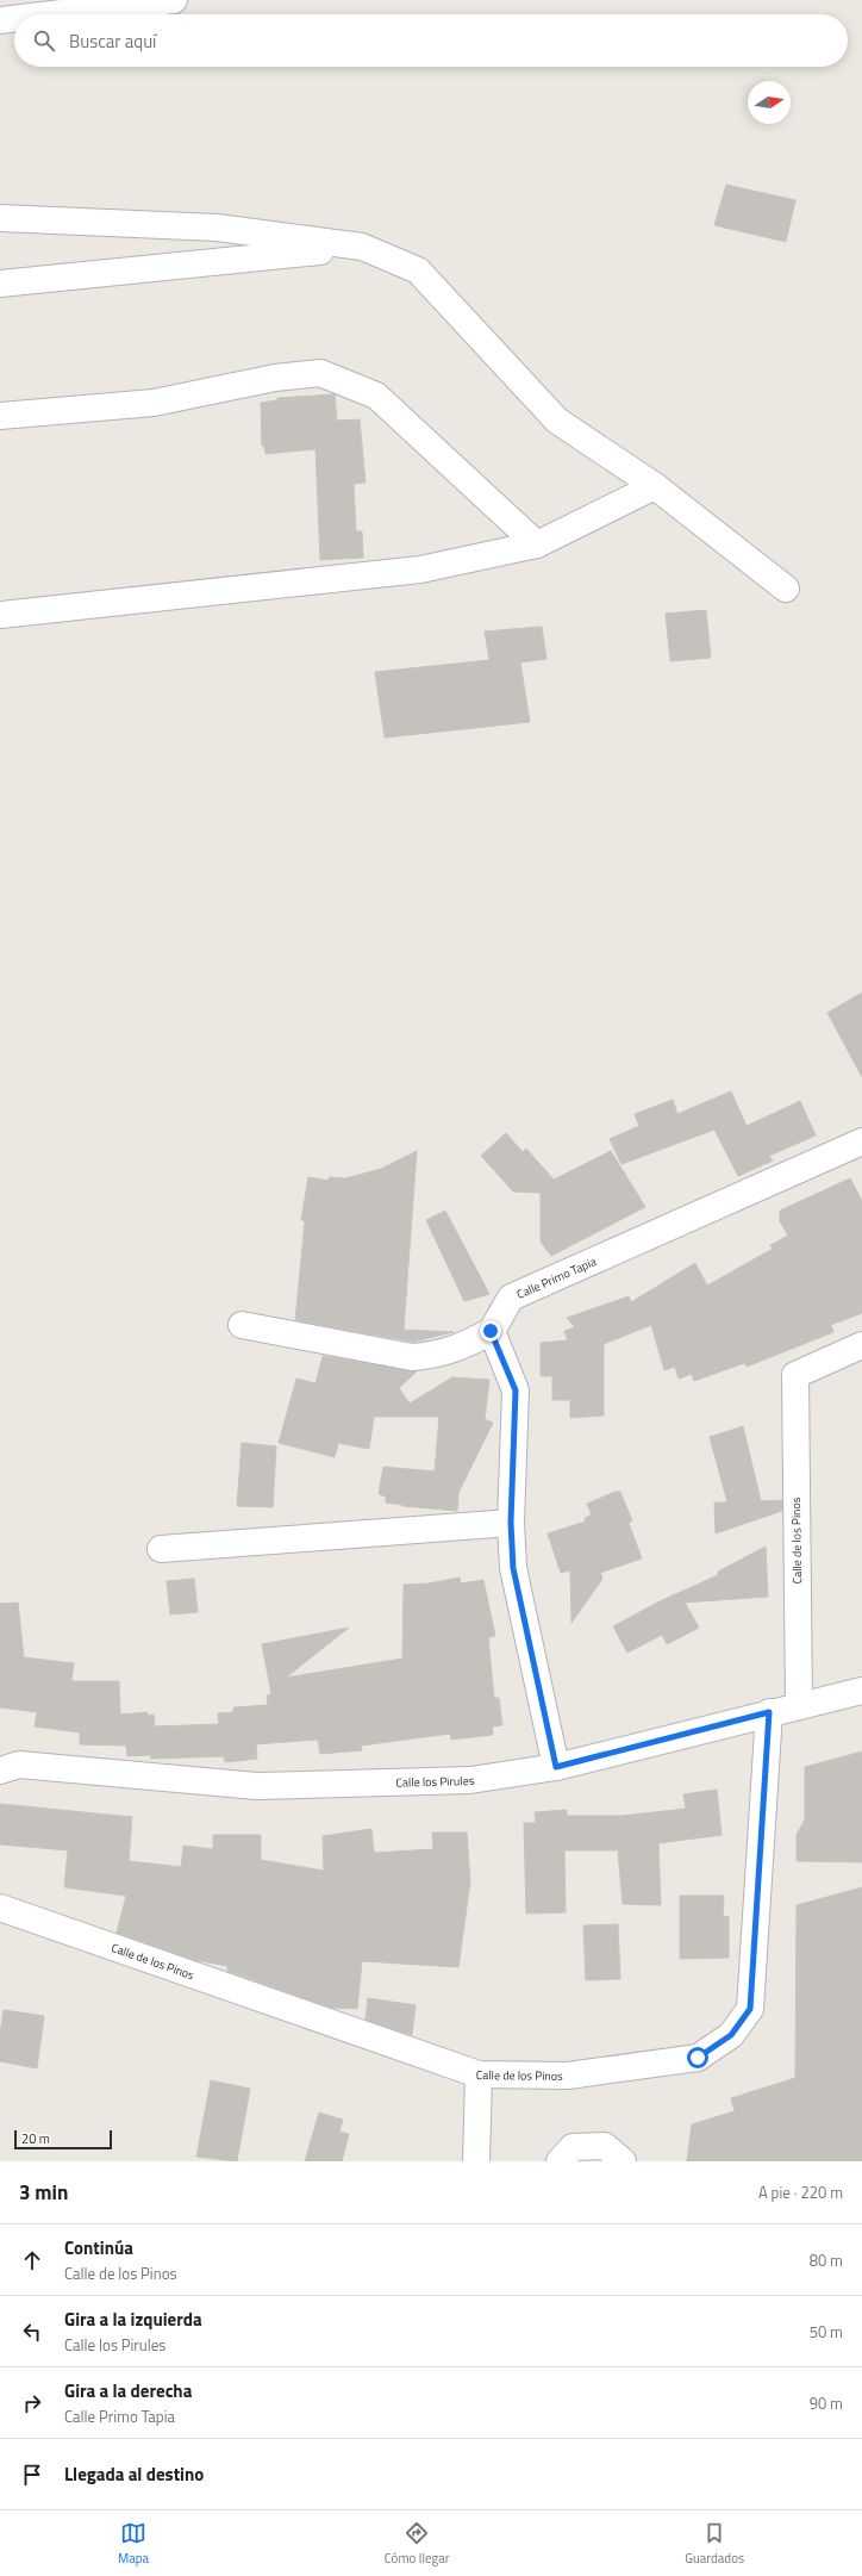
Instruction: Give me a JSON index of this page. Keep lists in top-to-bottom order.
{
  "streets": {
    "street": ["Calle Primo Tapia", "Calle de los Pinos", "Calle los Pirules"]
  },
  "crossings": [
    ["Calle de los Pinos", "Calle los Pirules"]
  ],
  "scale_bar": "20 m",
  "north": "right",
  "page": {
    "search": "Buscar aquí",
    "scale": "20 m",
    "heading": ["3 min", "A pie · 220 m"],
    "list": [
      ["Continúa", "Calle de los Pinos", "80 m"],
      ["Gira a la izquierda", "Calle los Pirules", "50 m"],
      ["Gira a la derecha", "Calle Primo Tapia", "90 m"],
      "Llegada al destino"
    ],
    "nav": ["Mapa", "Cómo llegar", "Guardados"]
  }
}
